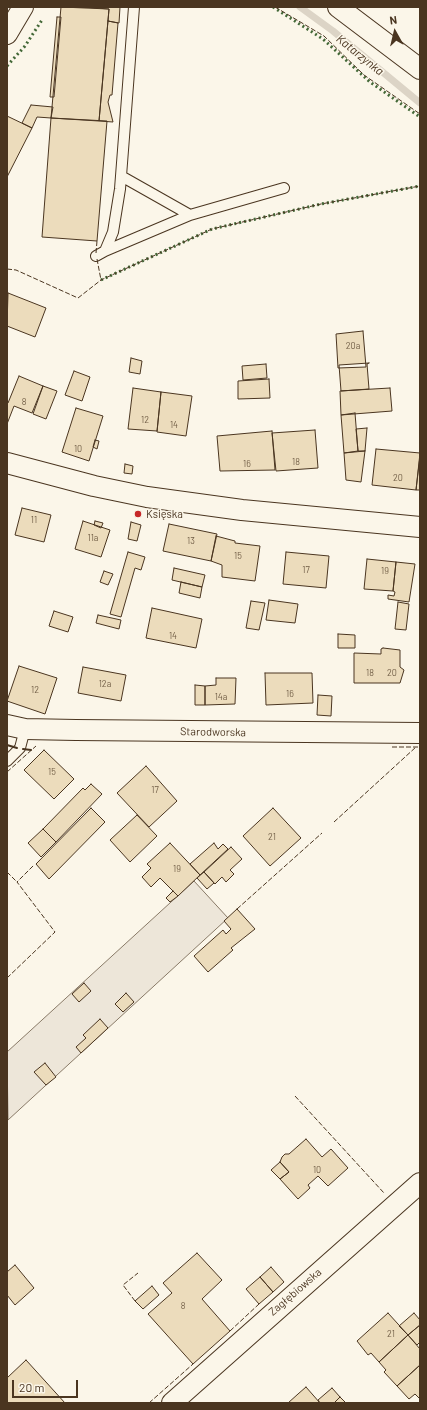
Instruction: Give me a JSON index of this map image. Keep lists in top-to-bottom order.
{
  "streets": {
    "street": ["Starodworska", "Zagłębiowska"]
  },
  "water": ["Katarzynka"],
  "places": ["Księska"],
  "house_numbers": [
    "20a",
    "8",
    "12",
    "14",
    "10",
    "18",
    "16",
    "20",
    "11",
    "11a",
    "13",
    "15",
    "17",
    "19",
    "14",
    "18",
    "20",
    "12a",
    "12",
    "16",
    "14a",
    "15",
    "17",
    "21",
    "19",
    "10",
    "8",
    "21"
  ],
  "scale_bar": "20 m",
  "north": "top"
}
